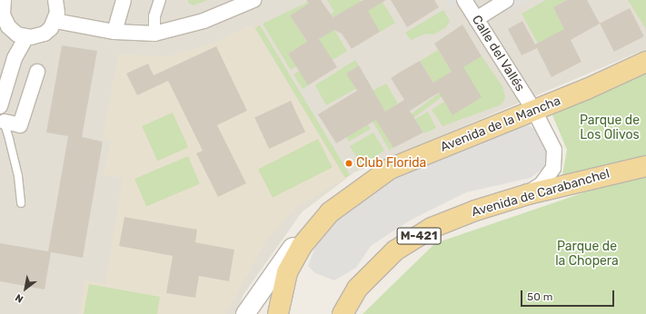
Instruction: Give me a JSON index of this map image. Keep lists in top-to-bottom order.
{
  "streets": {
    "main road": ["Avenida de la Mancha", "Avenida de Carabanchel", "M-421"],
    "street": ["Calle del Vallés"]
  },
  "crossings": [
    ["Calle del Vallés", "Avenida de la Mancha"],
    ["Calle del Vallés", "Avenida de Carabanchel"]
  ],
  "parks": ["Parque de Los Olivos", "Parque de la Chopera"],
  "places": ["Club Florida"],
  "scale_bar": "50 m",
  "north": "bottom left"
}
